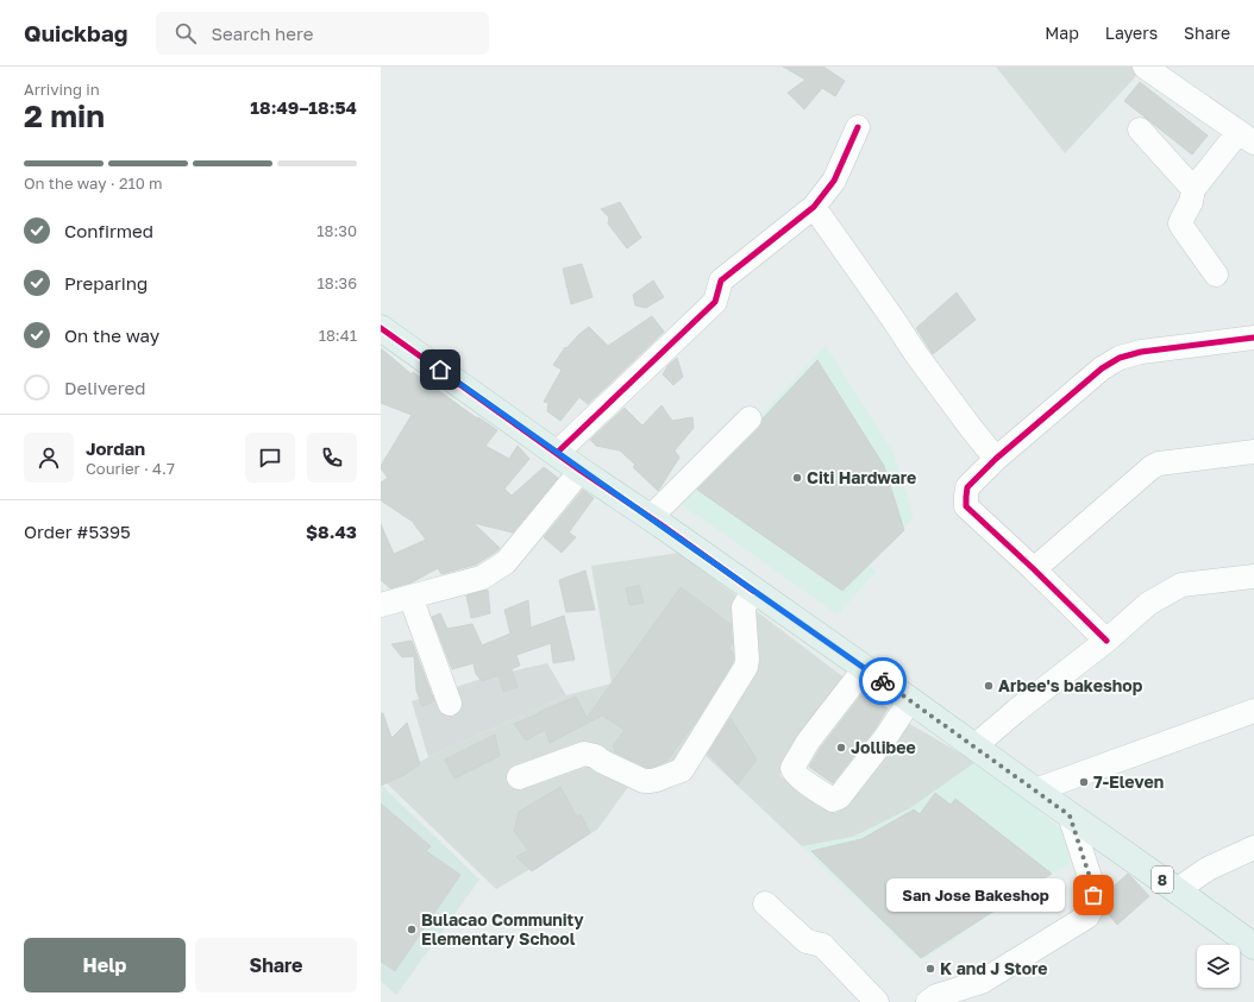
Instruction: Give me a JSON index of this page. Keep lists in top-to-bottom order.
{
  "streets": {
    "main road": ["8"]
  },
  "places": [
    "Citi Hardware",
    "Arbee's bakeshop",
    "Jollibee",
    "7-Eleven",
    "San Jose Bakeshop",
    "Bulacao Community Elementary School",
    "K and J Store"
  ],
  "page": {
    "header": "Quickbag",
    "search": "Search here",
    "nav": ["Map", "Layers", "Share"],
    "heading": ["2 min", "Arriving in", "18:49–18:54"],
    "panel": [
      "Jordan",
      "Courier · 4.7",
      "Order #5395",
      "$8.43"
    ],
    "bar": "On the way · 210 m",
    "list": [
      ["Confirmed", "18:30"],
      ["Preparing", "18:36"],
      ["On the way", "18:41"],
      "Delivered"
    ],
    "bubble": "San Jose Bakeshop",
    "buttons": ["Help", "Share"]
  }
}
